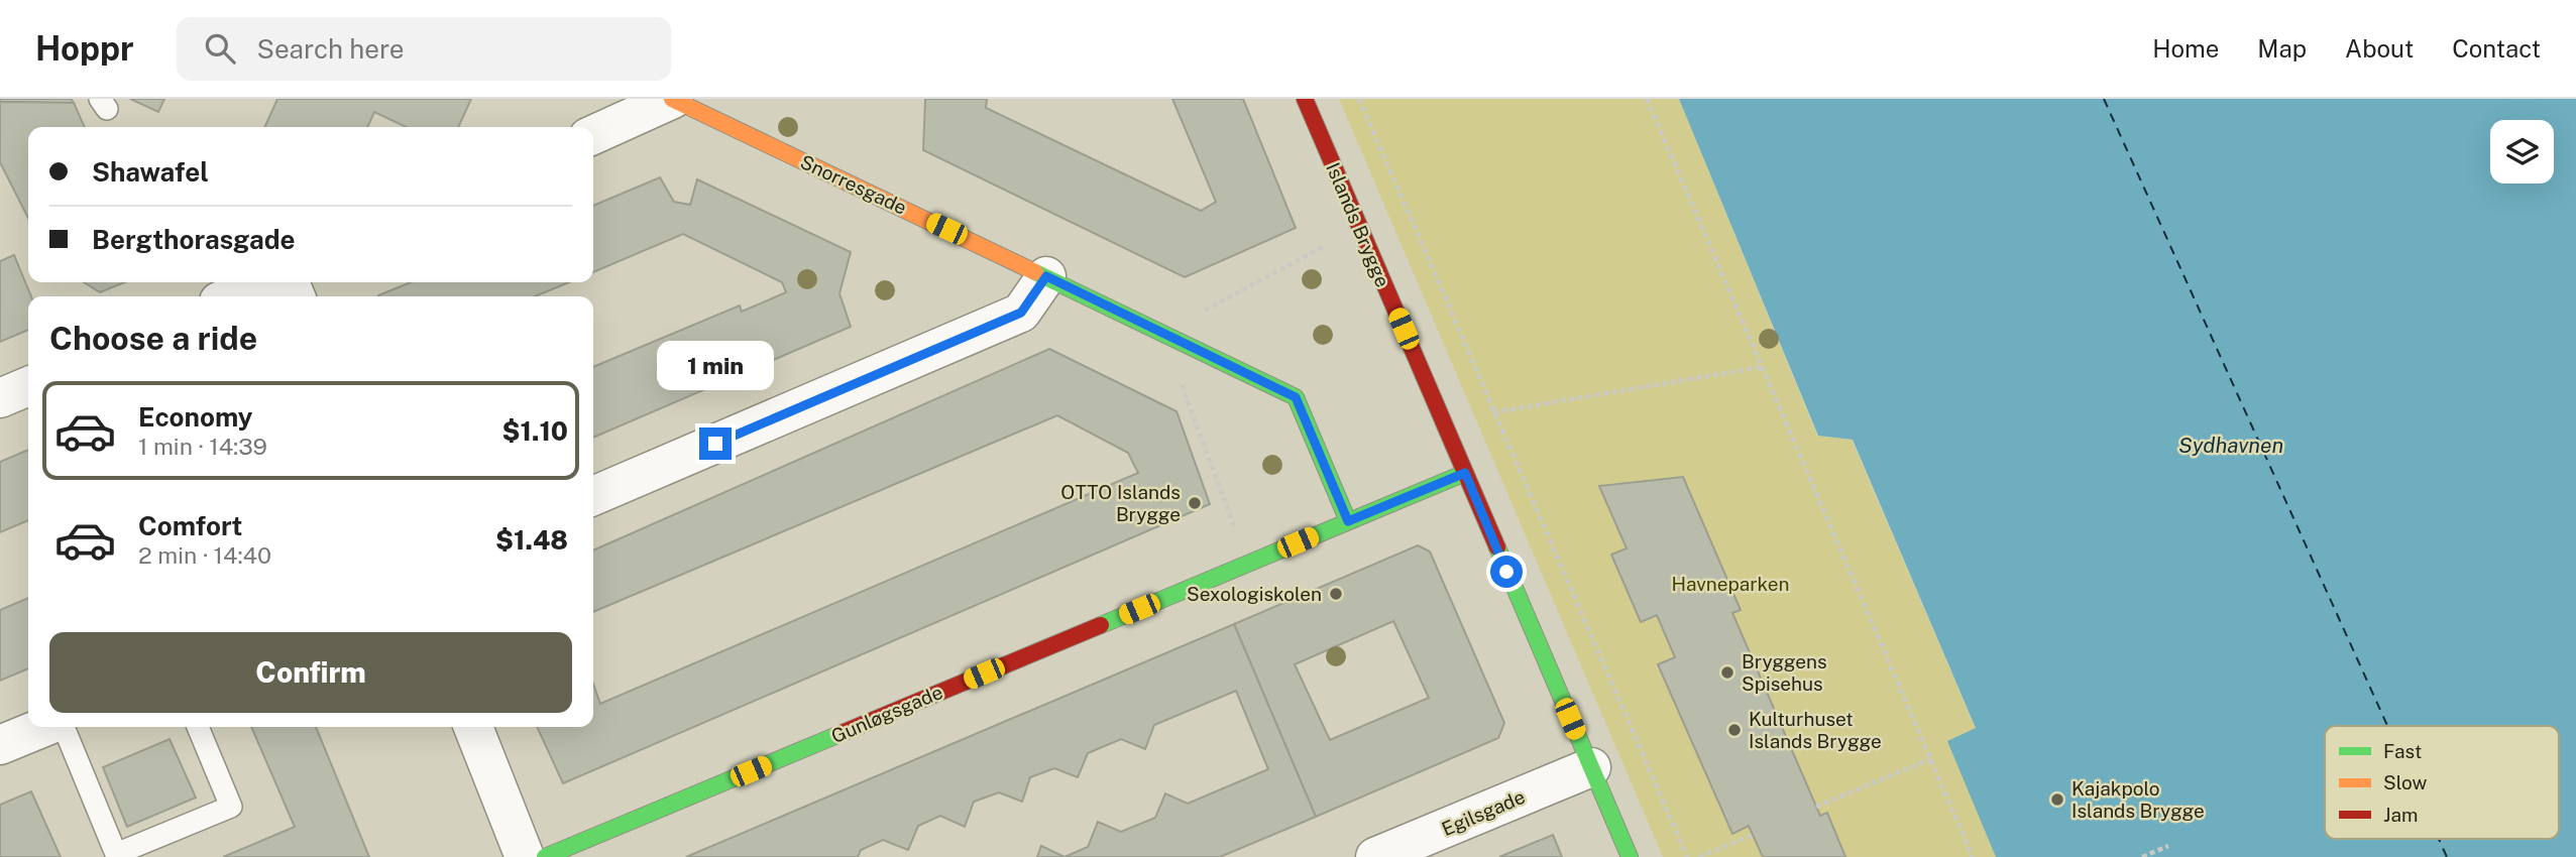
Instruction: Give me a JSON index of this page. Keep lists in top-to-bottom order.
{
  "streets": {
    "street": [
      "Snorresgade",
      "Islands Brygge",
      "Gunløgsgade",
      "Egilsgade"
    ]
  },
  "crossings": [
    ["Snorresgade", "Gunløgsgade"],
    ["Islands Brygge", "Gunløgsgade"],
    ["Islands Brygge", "Egilsgade"]
  ],
  "water": ["Sydhavnen"],
  "parks": ["Havneparken"],
  "places": [
    "OTTO Islands Brygge",
    "Sexologiskolen",
    "Bryggens Spisehus",
    "Kulturhuset Islands Brygge",
    "Kajakpolo Islands Brygge"
  ],
  "legend": ["Fast", "Slow", "Jam"],
  "page": {
    "header": "Hoppr",
    "search": "Search here",
    "nav": [
      "Home",
      "Map",
      "About",
      "Contact"
    ],
    "banner": ["Shawafel", "Bergthorasgade"],
    "heading": "Choose a ride",
    "bubble": "1 min",
    "list": [
      {
        "name": "Economy",
        "note": "1 min · 14:39",
        "value": "$1.10"
      },
      {
        "name": "Comfort",
        "note": "2 min · 14:40",
        "value": "$1.48"
      }
    ],
    "buttons": "Confirm"
  }
}
